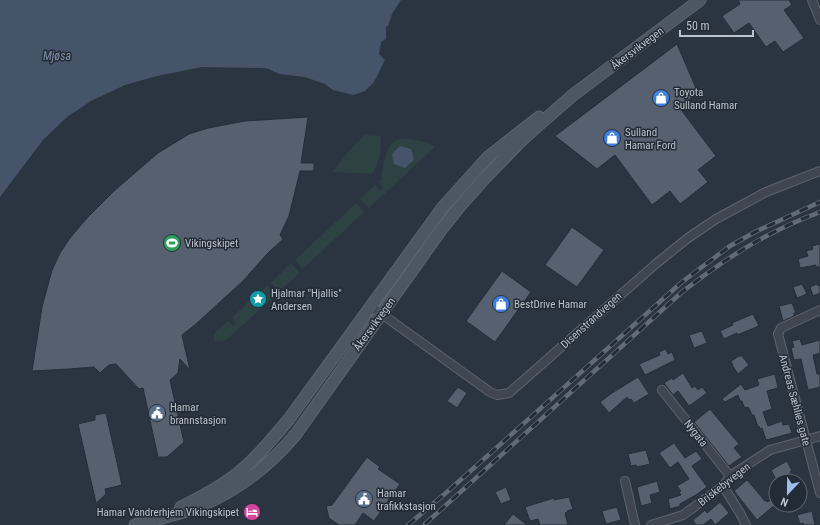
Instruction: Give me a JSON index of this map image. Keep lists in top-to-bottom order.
{
  "streets": {
    "street": [
      "Åkersvikvegen",
      "Disenstrandvegen",
      "Andreas Sæhlies gate",
      "Nygata",
      "Briskebyvegen"
    ]
  },
  "crossings": [
    ["Åkersvikvegen", "Disenstrandvegen"],
    ["Andreas Sæhlies gate", "Briskebyvegen"],
    ["Nygata", "Briskebyvegen"]
  ],
  "water": ["Mjøsa"],
  "places": {
    "shop": ["Toyota Sulland Hamar", "Sulland Hamar Ford", "BestDrive Hamar"],
    "sports": ["Vikingskipet"],
    "place": ["Hjalmar \"Hjallis\" Andersen"],
    "public building": ["Hamar brannstasjon", "Hamar trafikkstasjon"],
    "hotel": ["Hamar Vandrerhjem Vikingskipet"]
  },
  "scale_bar": "50 m",
  "north": "bottom"
}
